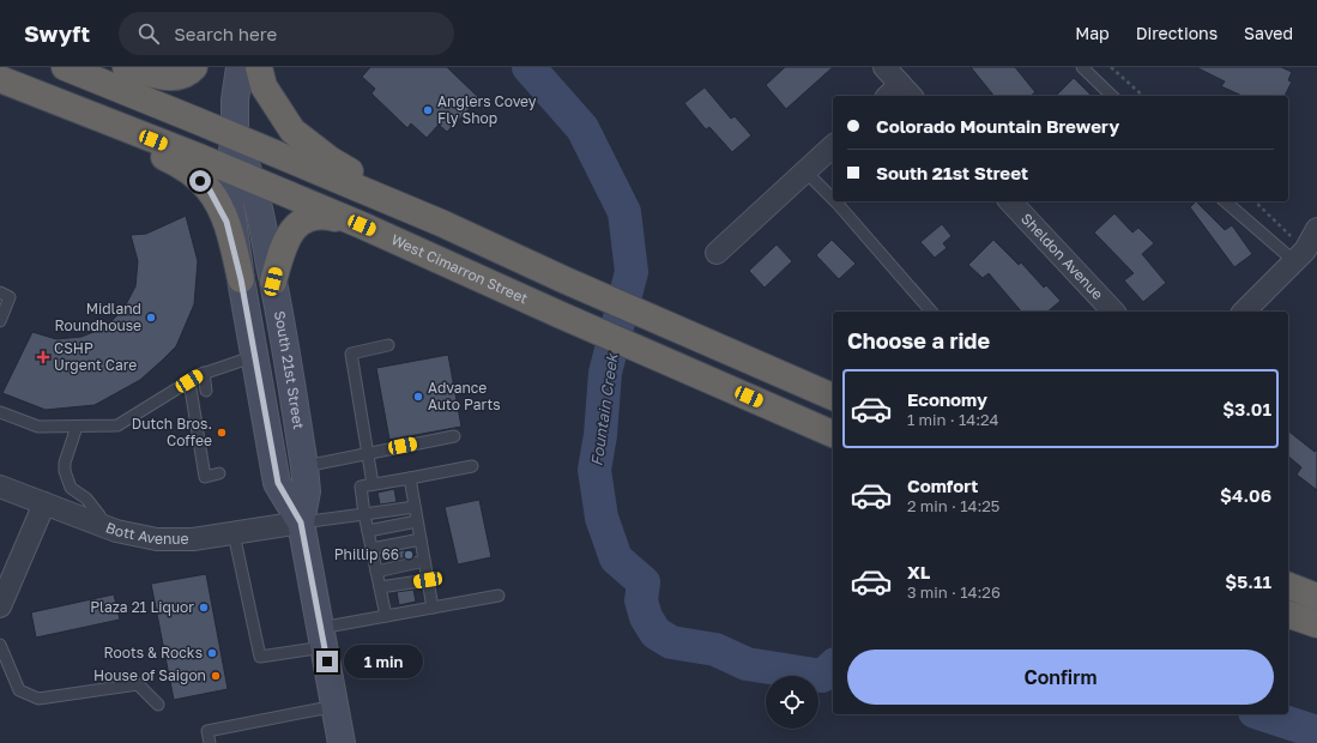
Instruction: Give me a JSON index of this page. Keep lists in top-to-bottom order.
{
  "streets": {
    "highway": ["West Cimarron Street"],
    "main road": ["South 21st Street"],
    "street": ["Sheldon Avenue", "Bott Avenue"]
  },
  "crossings": [
    ["West Cimarron Street", "South 21st Street"],
    ["South 21st Street", "Bott Avenue"]
  ],
  "water": ["Fountain Creek"],
  "places": {
    "other": [
      "Anglers Covey Fly Shop",
      "Midland Roundhouse",
      "Advance Auto Parts",
      "Dutch Bros. Coffee",
      "Phillip 66",
      "Plaza 21 Liquor",
      "Roots & Rocks",
      "House of Saigon"
    ],
    "health": ["CSHP Urgent Care"]
  },
  "page": {
    "header": "Swyft",
    "search": "Search here",
    "nav": ["Map", "Directions", "Saved"],
    "banner": ["Colorado Mountain Brewery", "South 21st Street"],
    "heading": "Choose a ride",
    "list": [
      {
        "name": "Economy",
        "note": "1 min · 14:24",
        "value": "$3.01"
      },
      {
        "name": "Comfort",
        "note": "2 min · 14:25",
        "value": "$4.06"
      },
      {
        "name": "XL",
        "note": "3 min · 14:26",
        "value": "$5.11"
      }
    ],
    "buttons": "Confirm",
    "bubble": "1 min"
  }
}
